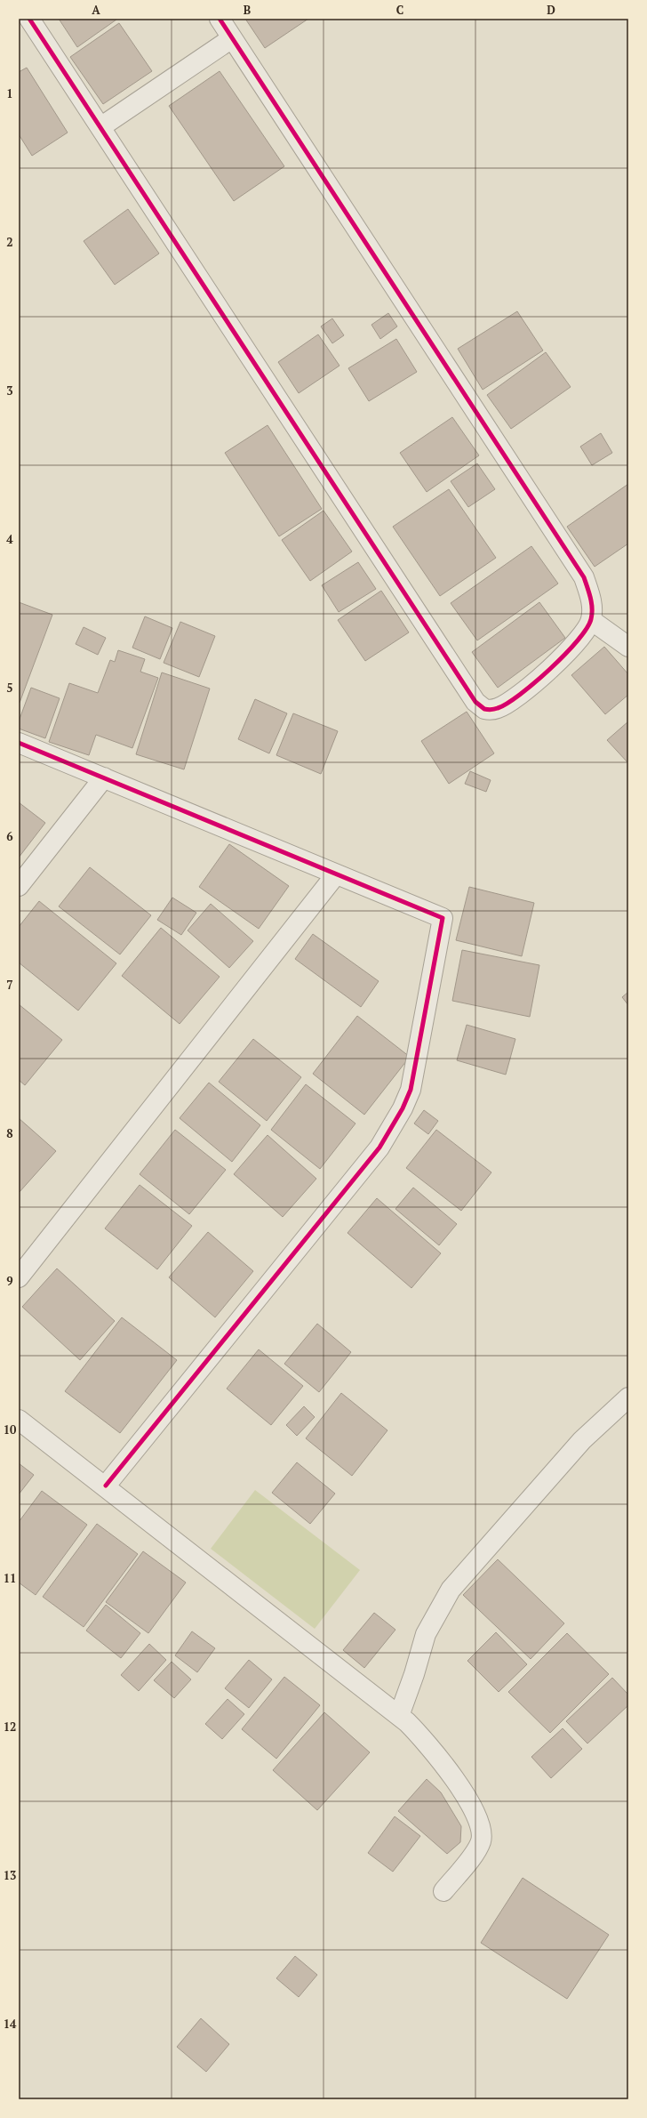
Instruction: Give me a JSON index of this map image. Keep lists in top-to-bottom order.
{
  "grid": {
    "columns": [
      "A",
      "B",
      "C",
      "D"
    ],
    "rows": [
      "1",
      "2",
      "3",
      "4",
      "5",
      "6",
      "7",
      "8",
      "9",
      "10",
      "11",
      "12",
      "13",
      "14"
    ]
  }
}
